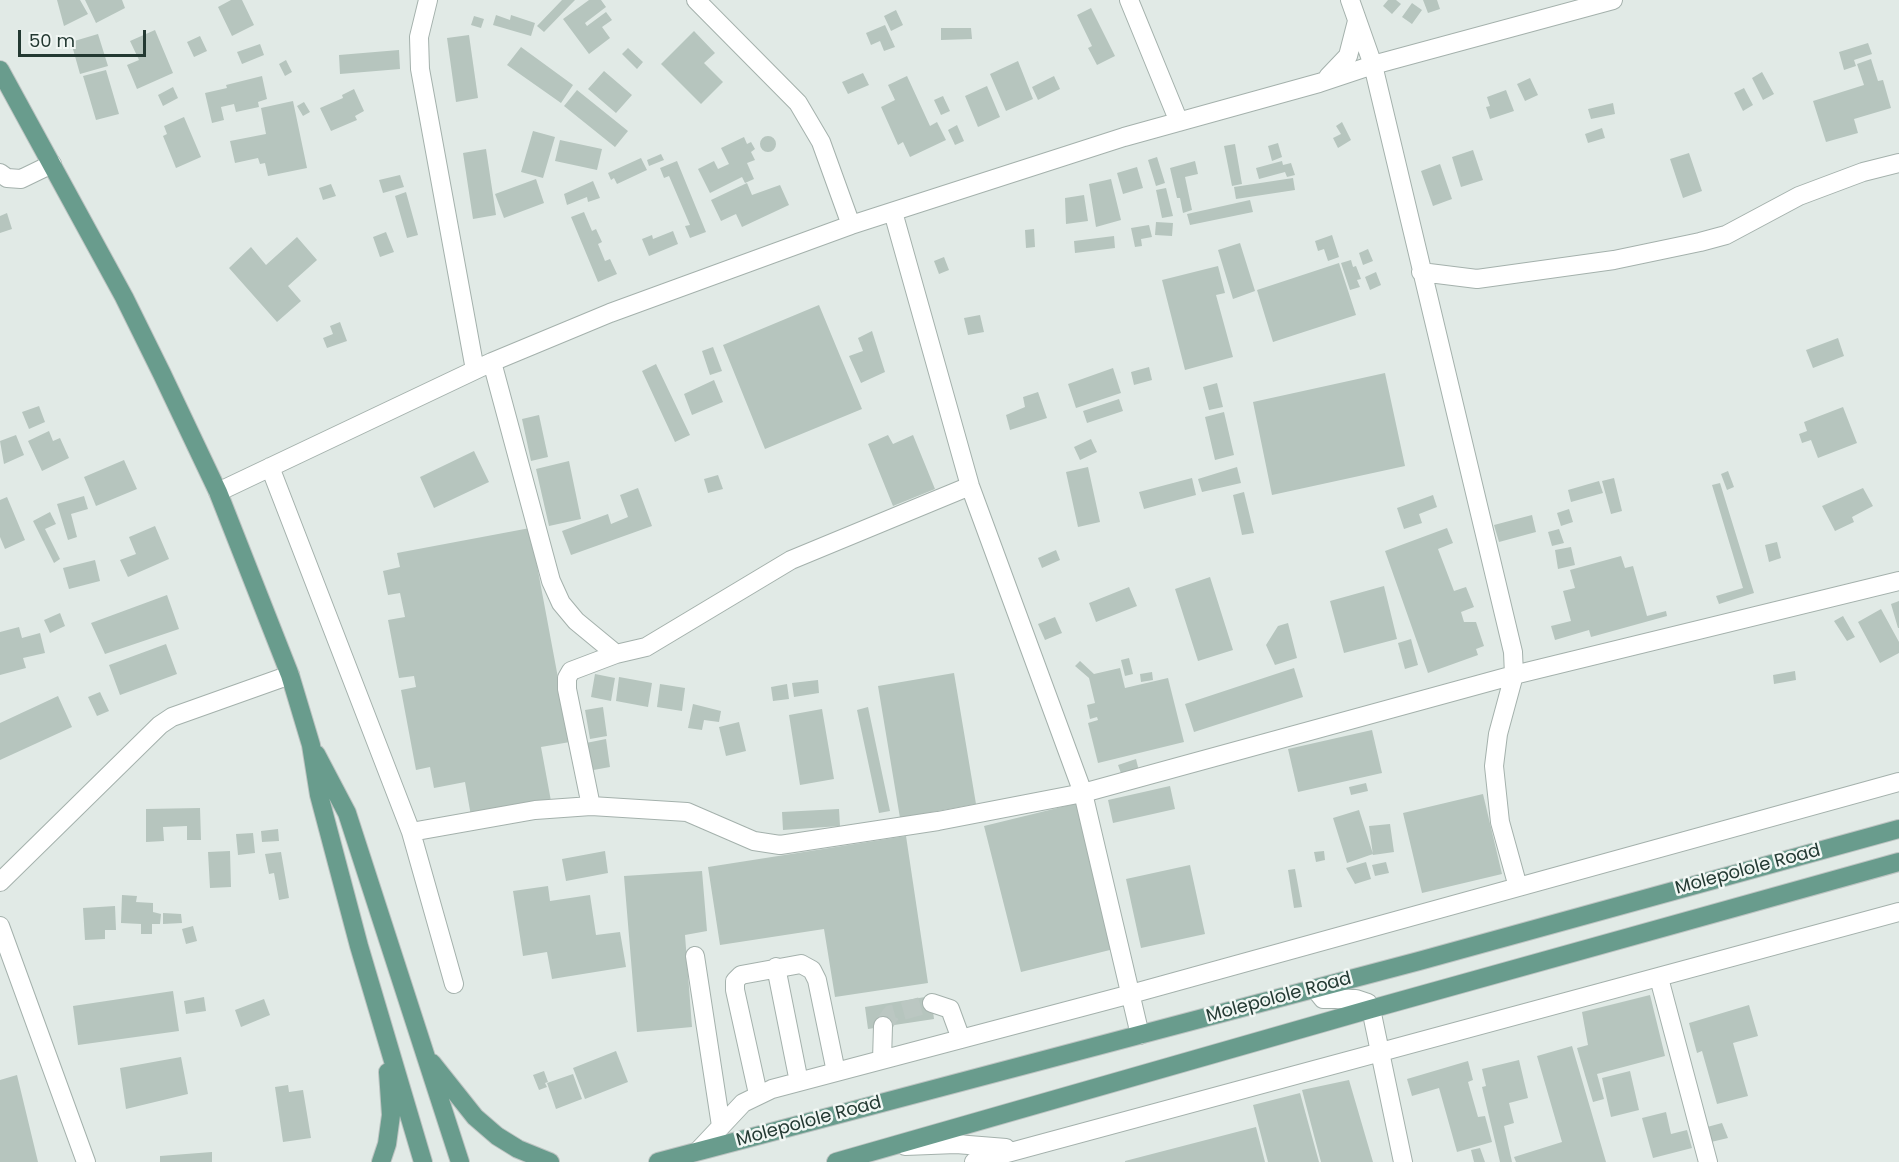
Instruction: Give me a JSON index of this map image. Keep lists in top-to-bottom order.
{
  "streets": {
    "main road": ["Molepolole Road"]
  },
  "scale_bar": "50 m"
}
